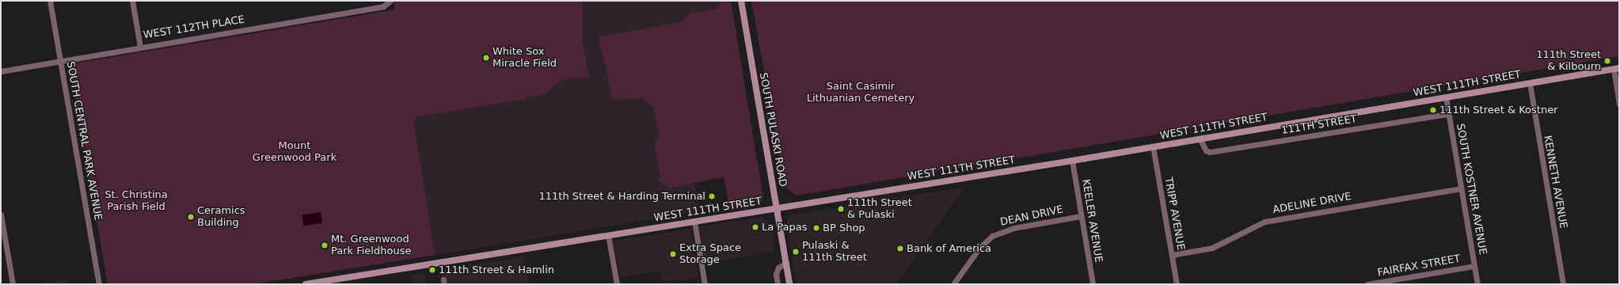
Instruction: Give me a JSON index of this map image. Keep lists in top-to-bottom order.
{
  "streets": {
    "main road": ["WEST 111TH STREET", "SOUTH PULASKI ROAD"],
    "street": [
      "WEST 112TH PLACE",
      "111TH STREET",
      "SOUTH CENTRAL PARK AVENUE",
      "KENNETH AVENUE",
      "SOUTH KOSTNER AVENUE",
      "ADELINE DRIVE",
      "TRIPP AVENUE",
      "DEAN DRIVE",
      "KEELER AVENUE",
      "FAIRFAX STREET"
    ]
  },
  "crossings": [
    ["WEST 112TH PLACE", "SOUTH CENTRAL PARK AVENUE"],
    ["WEST 111TH STREET", "111TH STREET"],
    ["WEST 111TH STREET", "SOUTH PULASKI ROAD"],
    ["WEST 111TH STREET", "KENNETH AVENUE"],
    ["WEST 111TH STREET", "SOUTH KOSTNER AVENUE"],
    ["WEST 111TH STREET", "TRIPP AVENUE"],
    ["WEST 111TH STREET", "KEELER AVENUE"],
    ["111TH STREET", "SOUTH KOSTNER AVENUE"],
    ["SOUTH KOSTNER AVENUE", "ADELINE DRIVE"],
    ["SOUTH KOSTNER AVENUE", "FAIRFAX STREET"],
    ["ADELINE DRIVE", "TRIPP AVENUE"],
    ["DEAN DRIVE", "KEELER AVENUE"]
  ],
  "parks": ["Saint Casimir Lithuanian Cemetery", "Mount Greenwood Park", "St. Christina Parish Field"],
  "places": [
    "White Sox Miracle Field",
    "111th Street & Kilbourn",
    "111th Street & Kostner",
    "111th Street & Harding Terminal",
    "111th Street & Pulaski",
    "Ceramics Building",
    "La Papas",
    "BP Shop",
    "Mt. Greenwood Park Fieldhouse",
    "Bank of America",
    "Pulaski & 111th Street",
    "Extra Space Storage",
    "111th Street & Hamlin"
  ]
}
